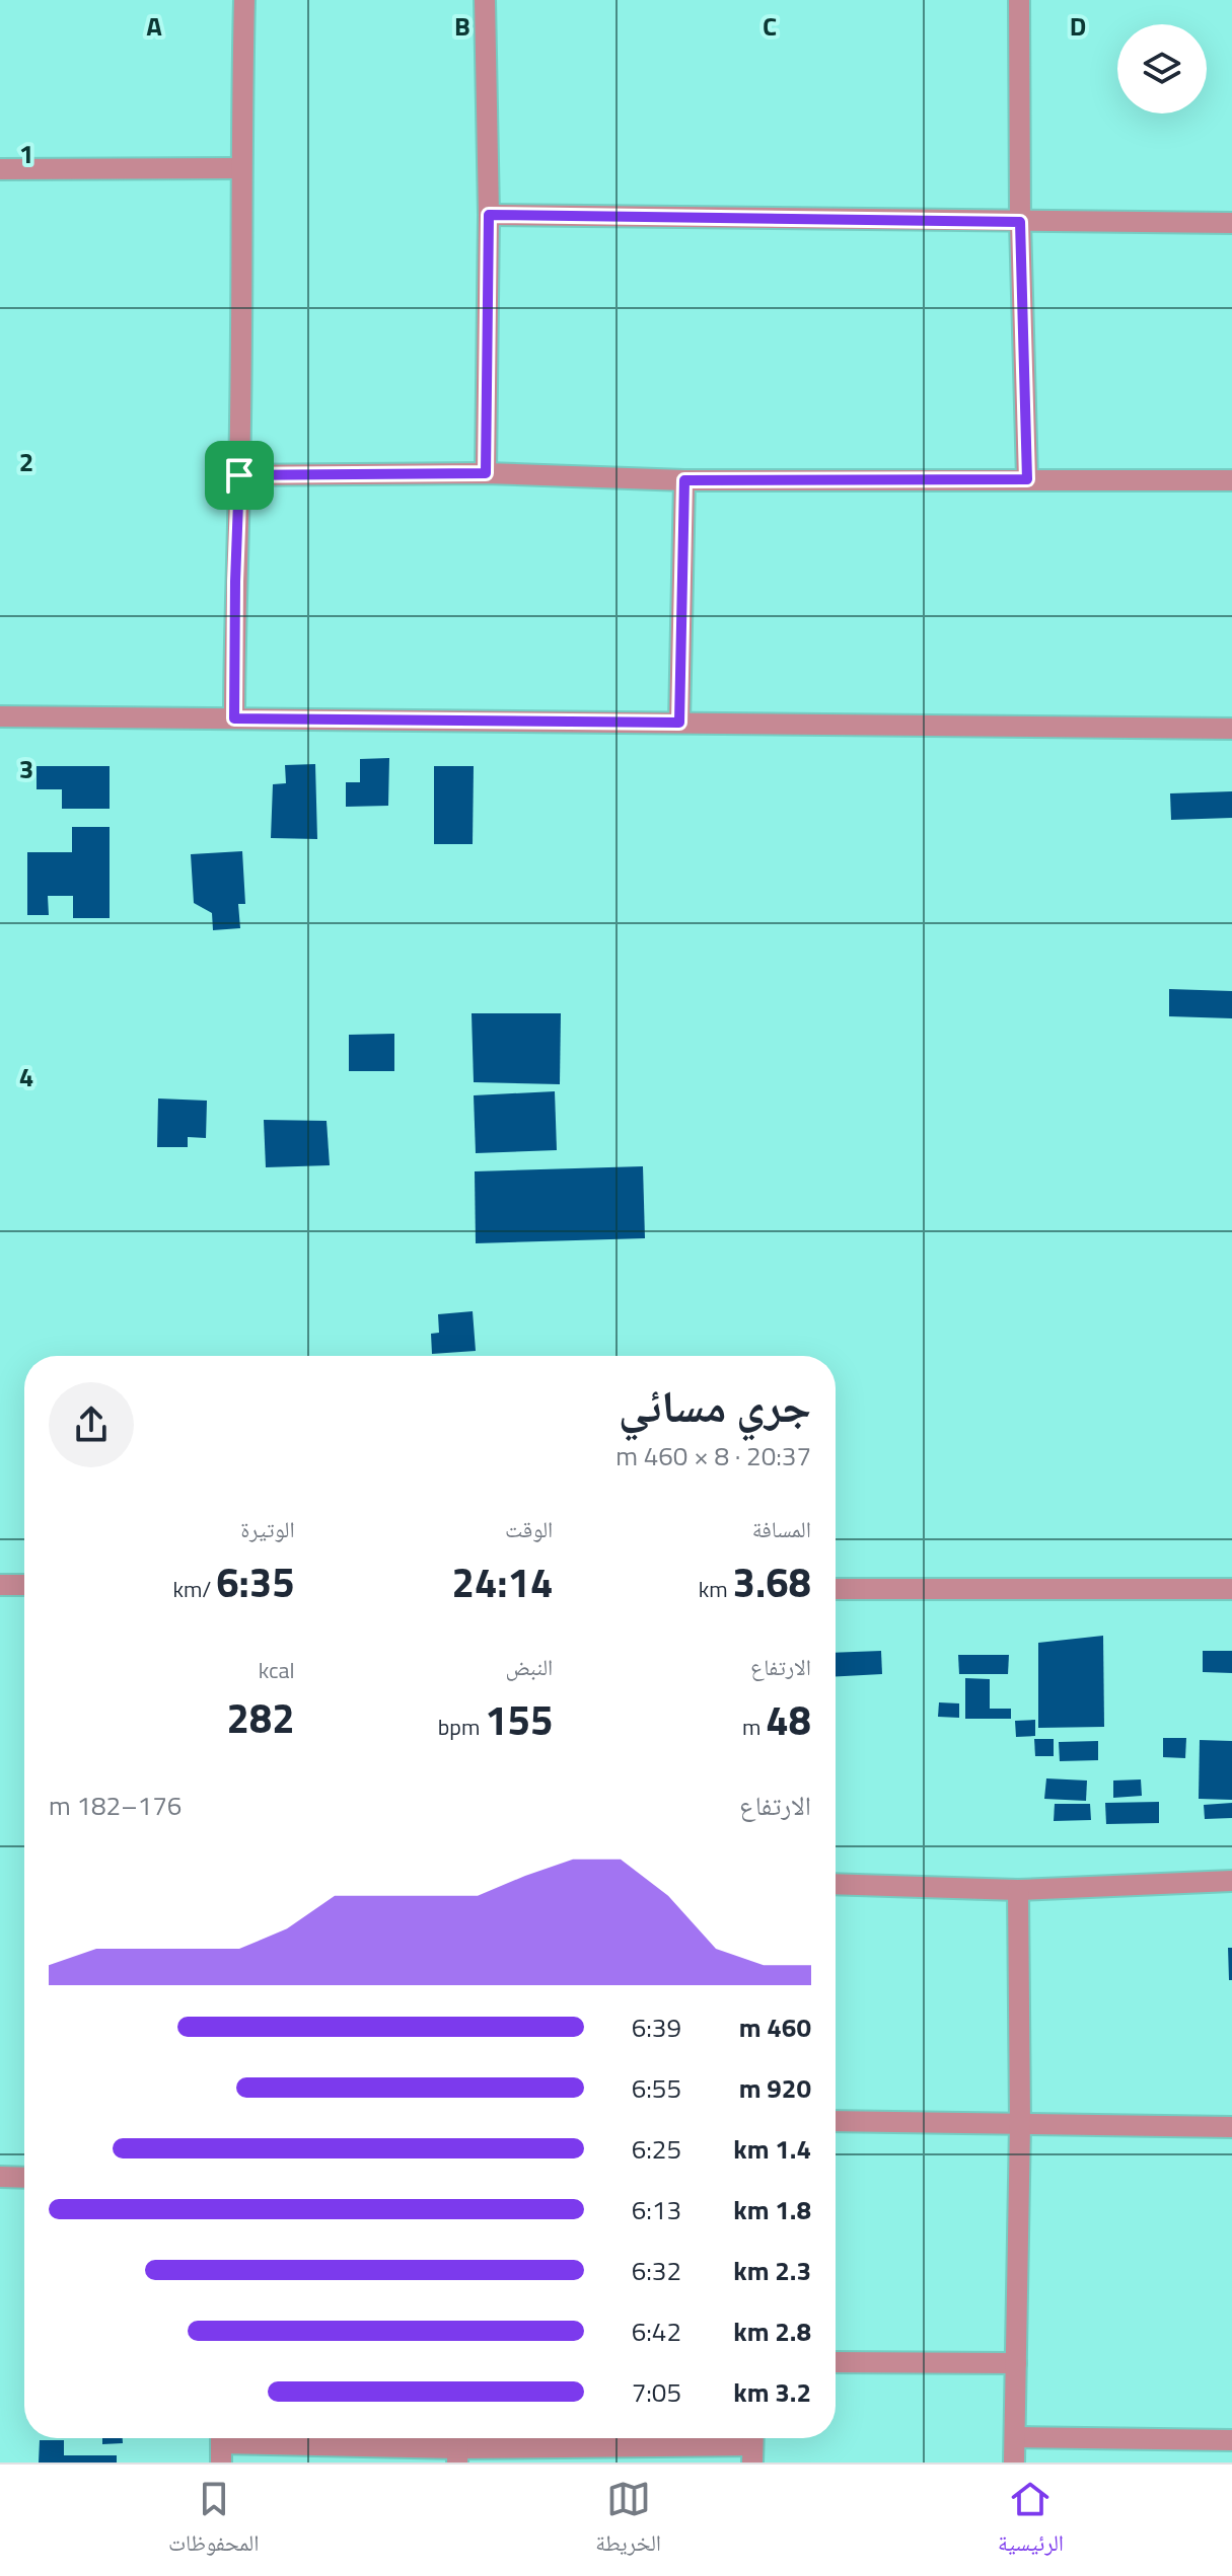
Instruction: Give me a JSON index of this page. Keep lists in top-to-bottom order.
{
  "page": {
    "heading": ["جري مسائي", "20:37 · 8 × 460 m"],
    "stats": [
      ["المسافة", "3.68 km"],
      ["الوقت", "24:14"],
      ["الوتيرة", "6:35 /km"],
      ["الارتفاع", "48 m"],
      ["النبض", "155 bpm"],
      ["kcal", "282"]
    ],
    "chart": ["الارتفاع", "176–182 m"],
    "list": [
      {
        "name": "460 m",
        "note": "6:39"
      },
      {
        "name": "920 m",
        "note": "6:55"
      },
      {
        "name": "1.4 km",
        "note": "6:25"
      },
      {
        "name": "1.8 km",
        "note": "6:13"
      },
      {
        "name": "2.3 km",
        "note": "6:32"
      },
      {
        "name": "2.8 km",
        "note": "6:42"
      },
      {
        "name": "3.2 km",
        "note": "7:05"
      }
    ],
    "tabs": ["الرئيسية", "الخريطة", "المحفوظات"]
  },
  "grid": {
    "columns": [
      "A",
      "B",
      "C",
      "D"
    ],
    "rows": [
      "1",
      "2",
      "3",
      "4"
    ]
  }
}
